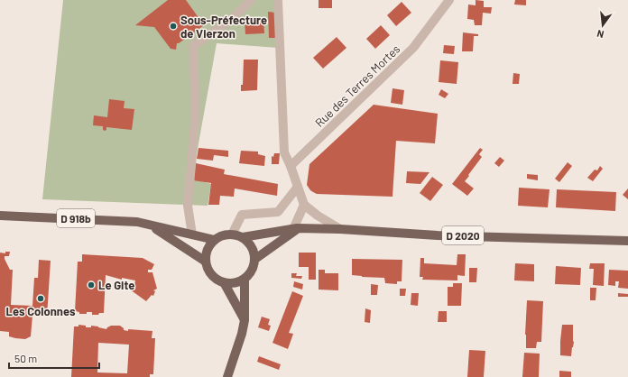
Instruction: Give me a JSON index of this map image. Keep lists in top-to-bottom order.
{
  "streets": {
    "main road": ["D 918b", "D 2020"],
    "street": ["Rue des Terres Mortes"]
  },
  "crossings": [
    ["D 918b", "D 2020"]
  ],
  "places": ["Sous-Préfecture de Vierzon", "Le Gite", "Les Colonnes"],
  "scale_bar": "50 m",
  "north": "bottom"
}
